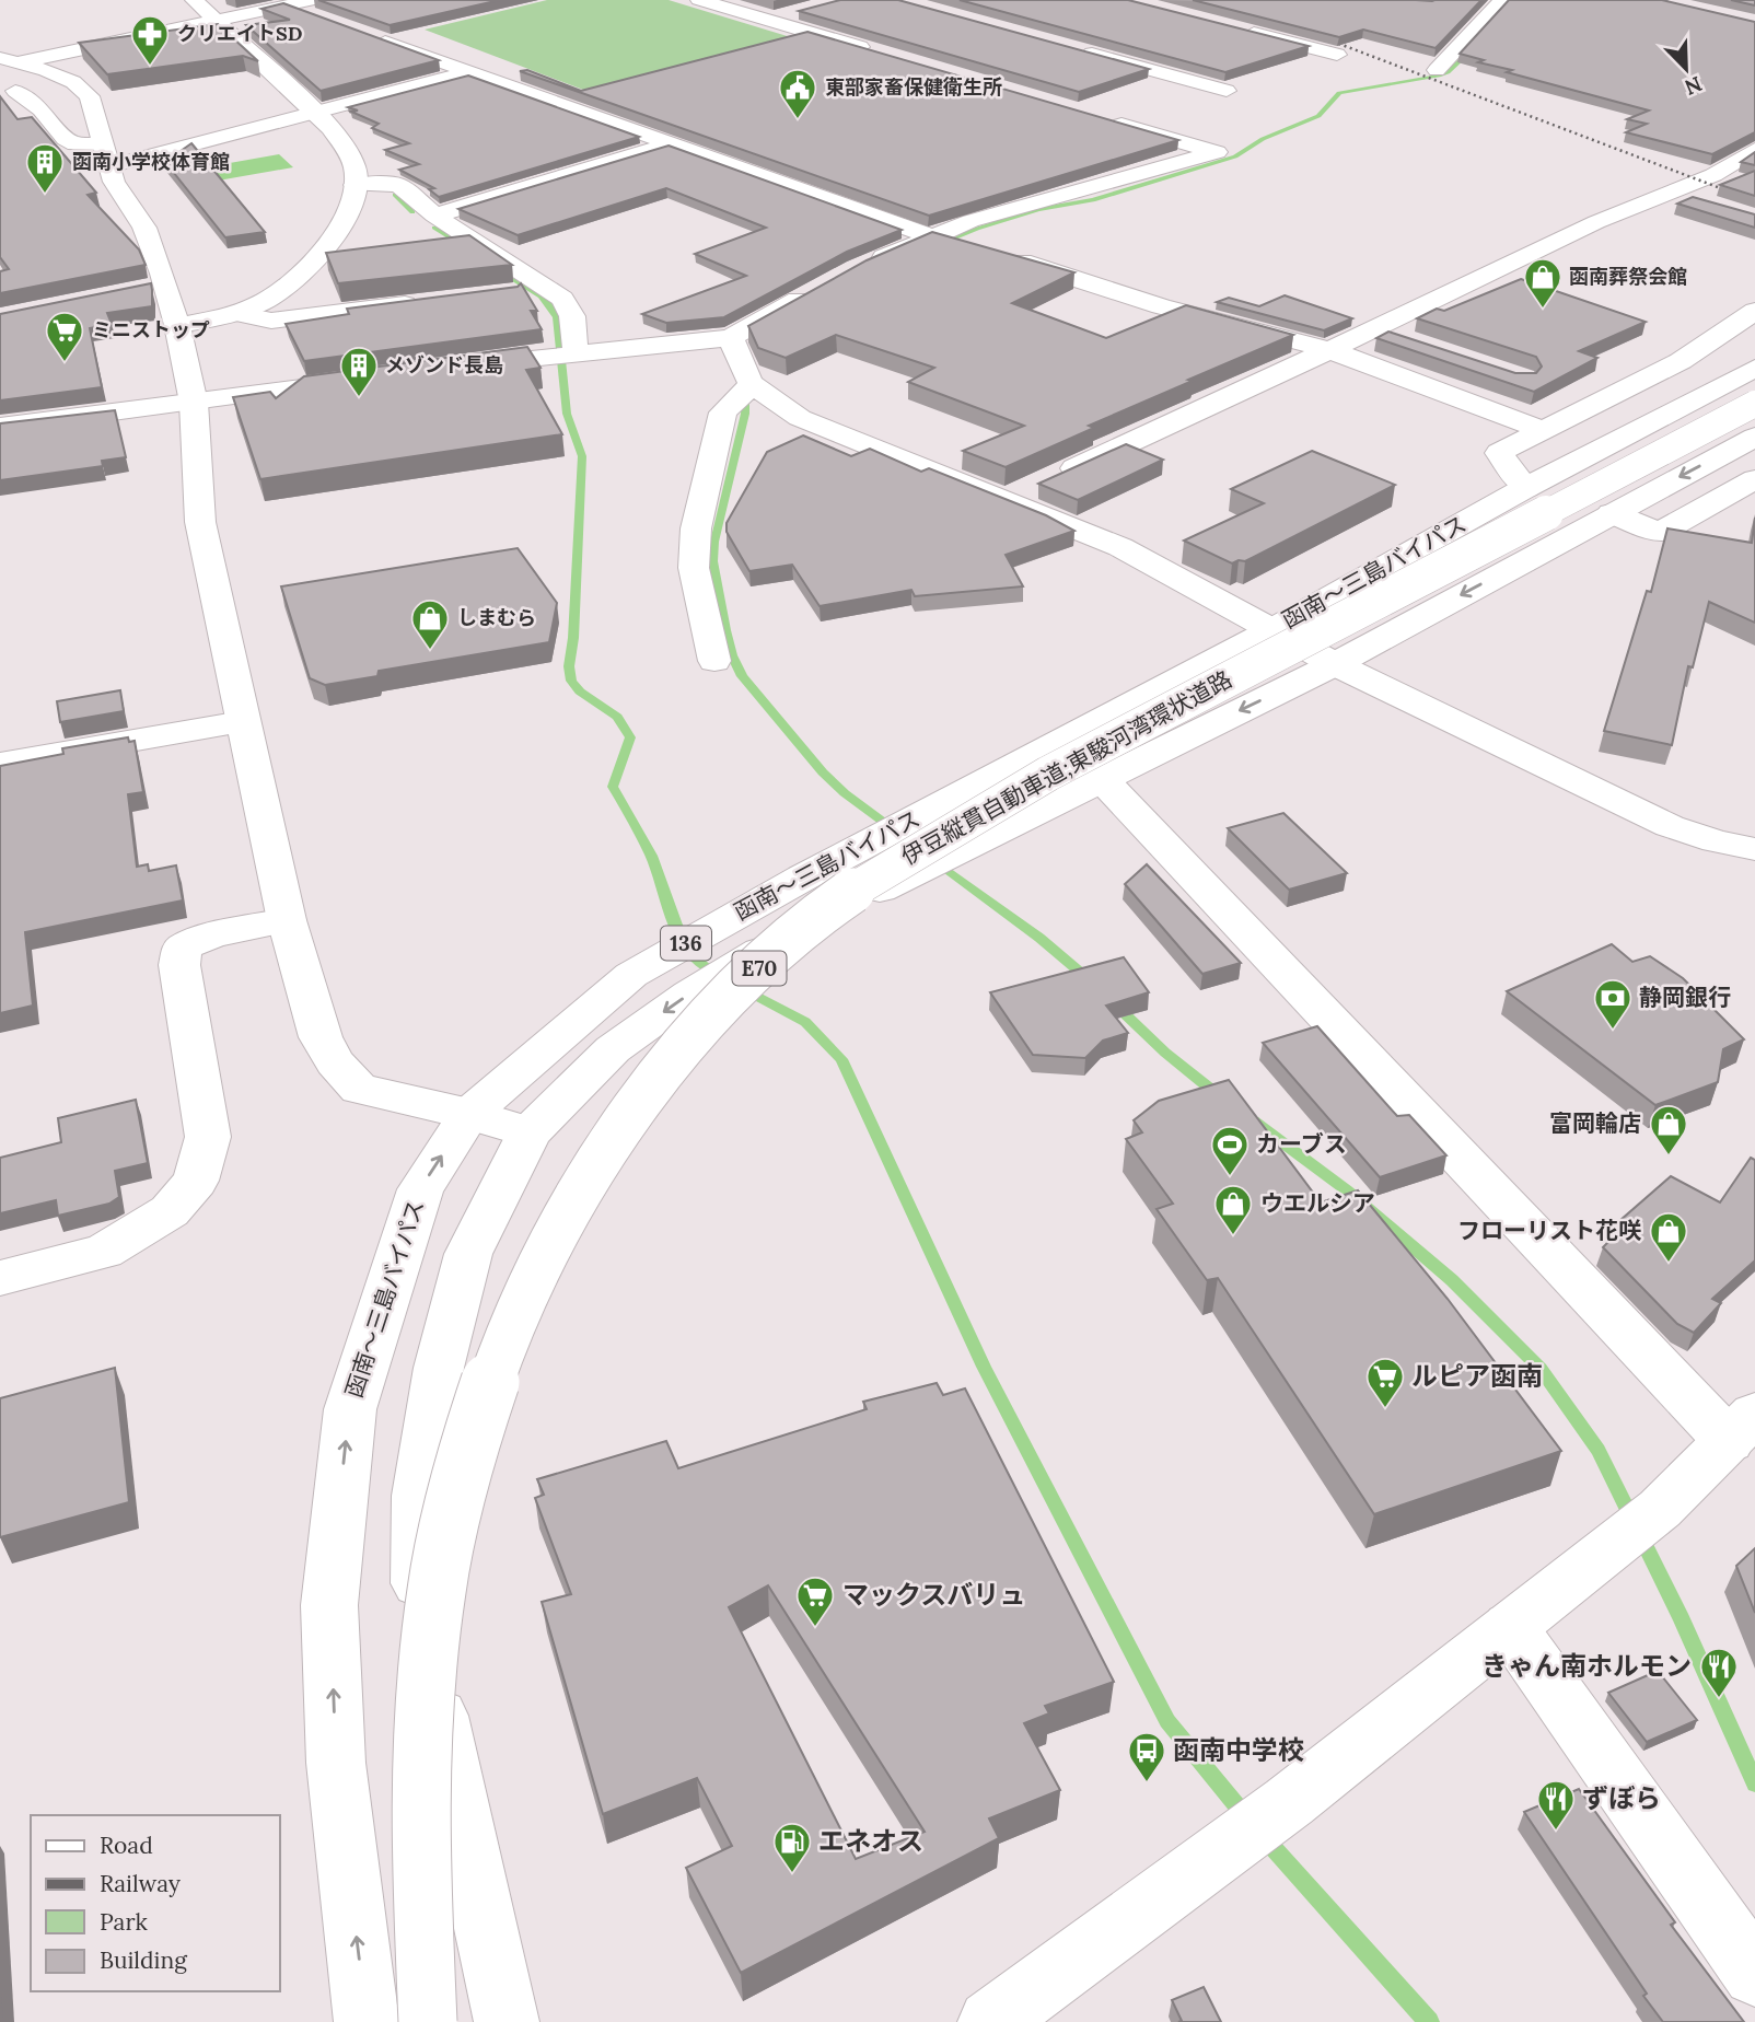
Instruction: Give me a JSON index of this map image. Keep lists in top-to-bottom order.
{
  "streets": {
    "main road": [
      "函南～三島バイパス",
      "伊豆縦貫自動車道;東駿河湾環状道路",
      "136",
      "E70"
    ]
  },
  "places": {
    "pharmacy": ["クリエイトSD"],
    "public building": ["東部家畜保健衛生所"],
    "building": ["函南小学校体育館", "メゾンド長島"],
    "shop": [
      "函南葬祭会館",
      "しまむら",
      "富岡輪店",
      "ウエルシア",
      "フローリスト花咲"
    ],
    "supermarket": ["ミニストップ", "ルピア函南", "マックスバリュ"],
    "bank": ["静岡銀行"],
    "sports": ["カーブス"],
    "restaurant": ["きゃん南ホルモン", "ずぼら"],
    "bus stop": ["函南中学校"],
    "fuel station": ["エネオス"]
  },
  "legend": [
    "Road",
    "Railway",
    "Park",
    "Building"
  ],
  "north": "bottom right"
}
